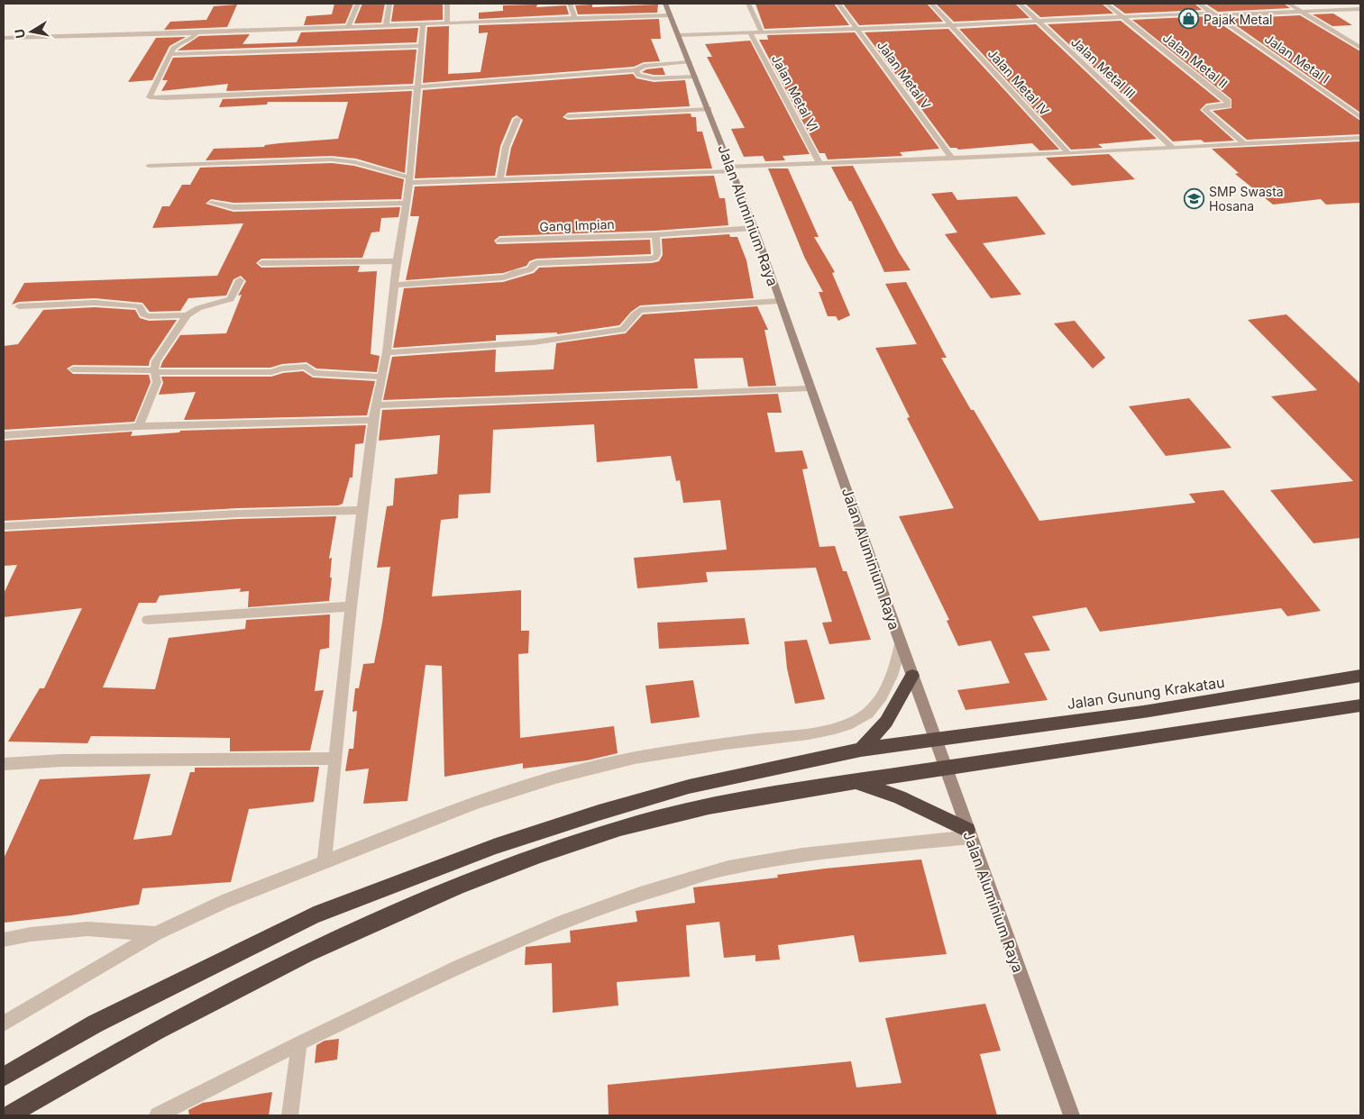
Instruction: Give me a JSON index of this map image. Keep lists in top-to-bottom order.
{
  "streets": {
    "highway": ["Jalan Gunung Krakatau"],
    "street": [
      "Jalan Metal I",
      "Jalan Metal II",
      "Jalan Metal III",
      "Jalan Metal V",
      "Jalan Metal IV",
      "Jalan Metal VI",
      "Jalan Aluminium Raya",
      "Gang Impian"
    ]
  },
  "crossings": [
    ["Jalan Aluminium Raya", "Gang Impian"],
    ["Jalan Aluminium Raya", "Jalan Gunung Krakatau"]
  ],
  "places": {
    "shop": ["Pajak Metal"],
    "school or university": ["SMP Swasta Hosana"]
  },
  "north": "left"
}
